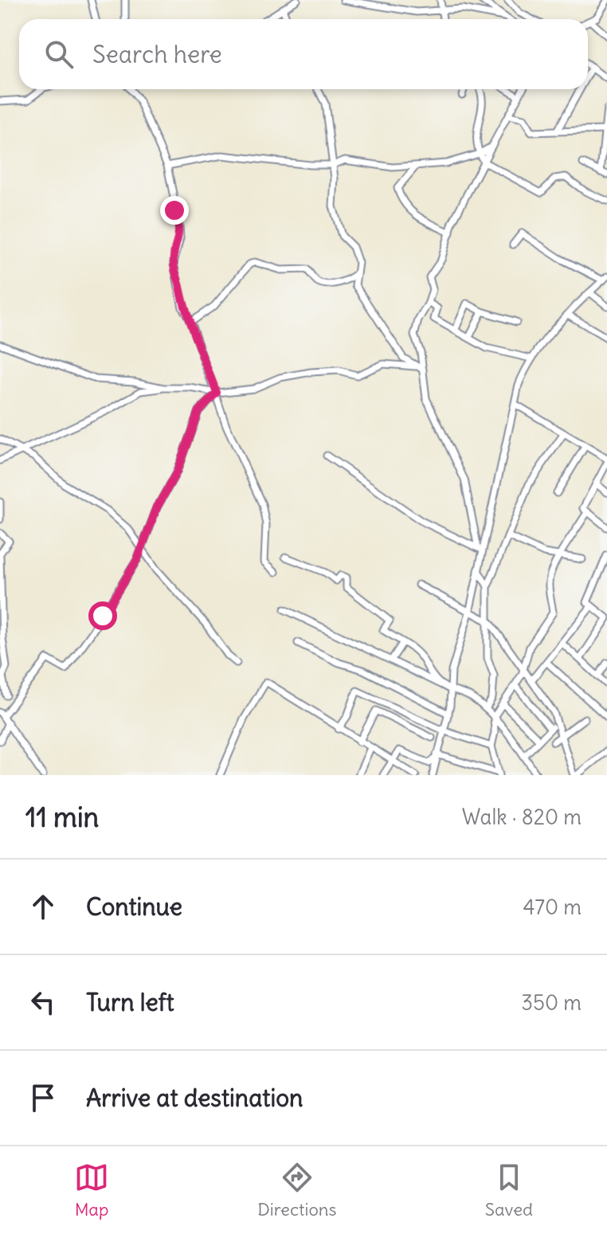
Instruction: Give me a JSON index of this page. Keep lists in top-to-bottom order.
{
  "page": {
    "search": "Search here",
    "heading": ["11 min", "Walk · 820 m"],
    "list": [
      ["Continue", "470 m"],
      ["Turn left", "350 m"],
      "Arrive at destination"
    ],
    "nav": ["Map", "Directions", "Saved"]
  }
}
